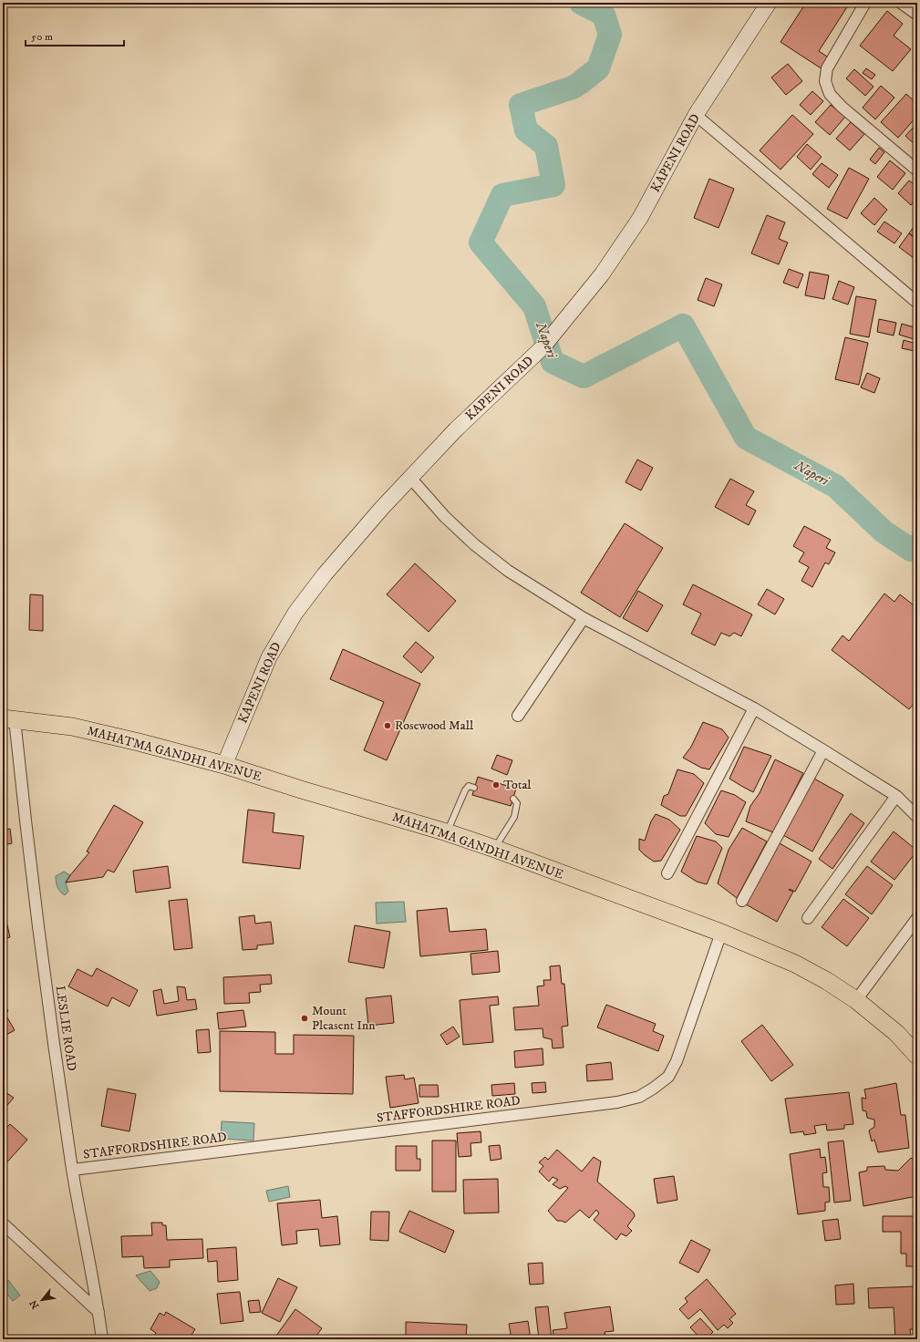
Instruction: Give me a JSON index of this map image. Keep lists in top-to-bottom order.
{
  "streets": {
    "main road": ["KAPENI ROAD", "MAHATMA GANDHI AVENUE"],
    "street": ["LESLIE ROAD", "STAFFORDSHIRE ROAD"]
  },
  "crossings": [
    ["KAPENI ROAD", "MAHATMA GANDHI AVENUE"],
    ["MAHATMA GANDHI AVENUE", "LESLIE ROAD"],
    ["MAHATMA GANDHI AVENUE", "STAFFORDSHIRE ROAD"],
    ["LESLIE ROAD", "STAFFORDSHIRE ROAD"]
  ],
  "water": ["Naperi"],
  "places": ["Rosewood Mall", "Total", "Mount Pleasent Inn"],
  "scale_bar": "50 m",
  "north": "bottom left"
}
